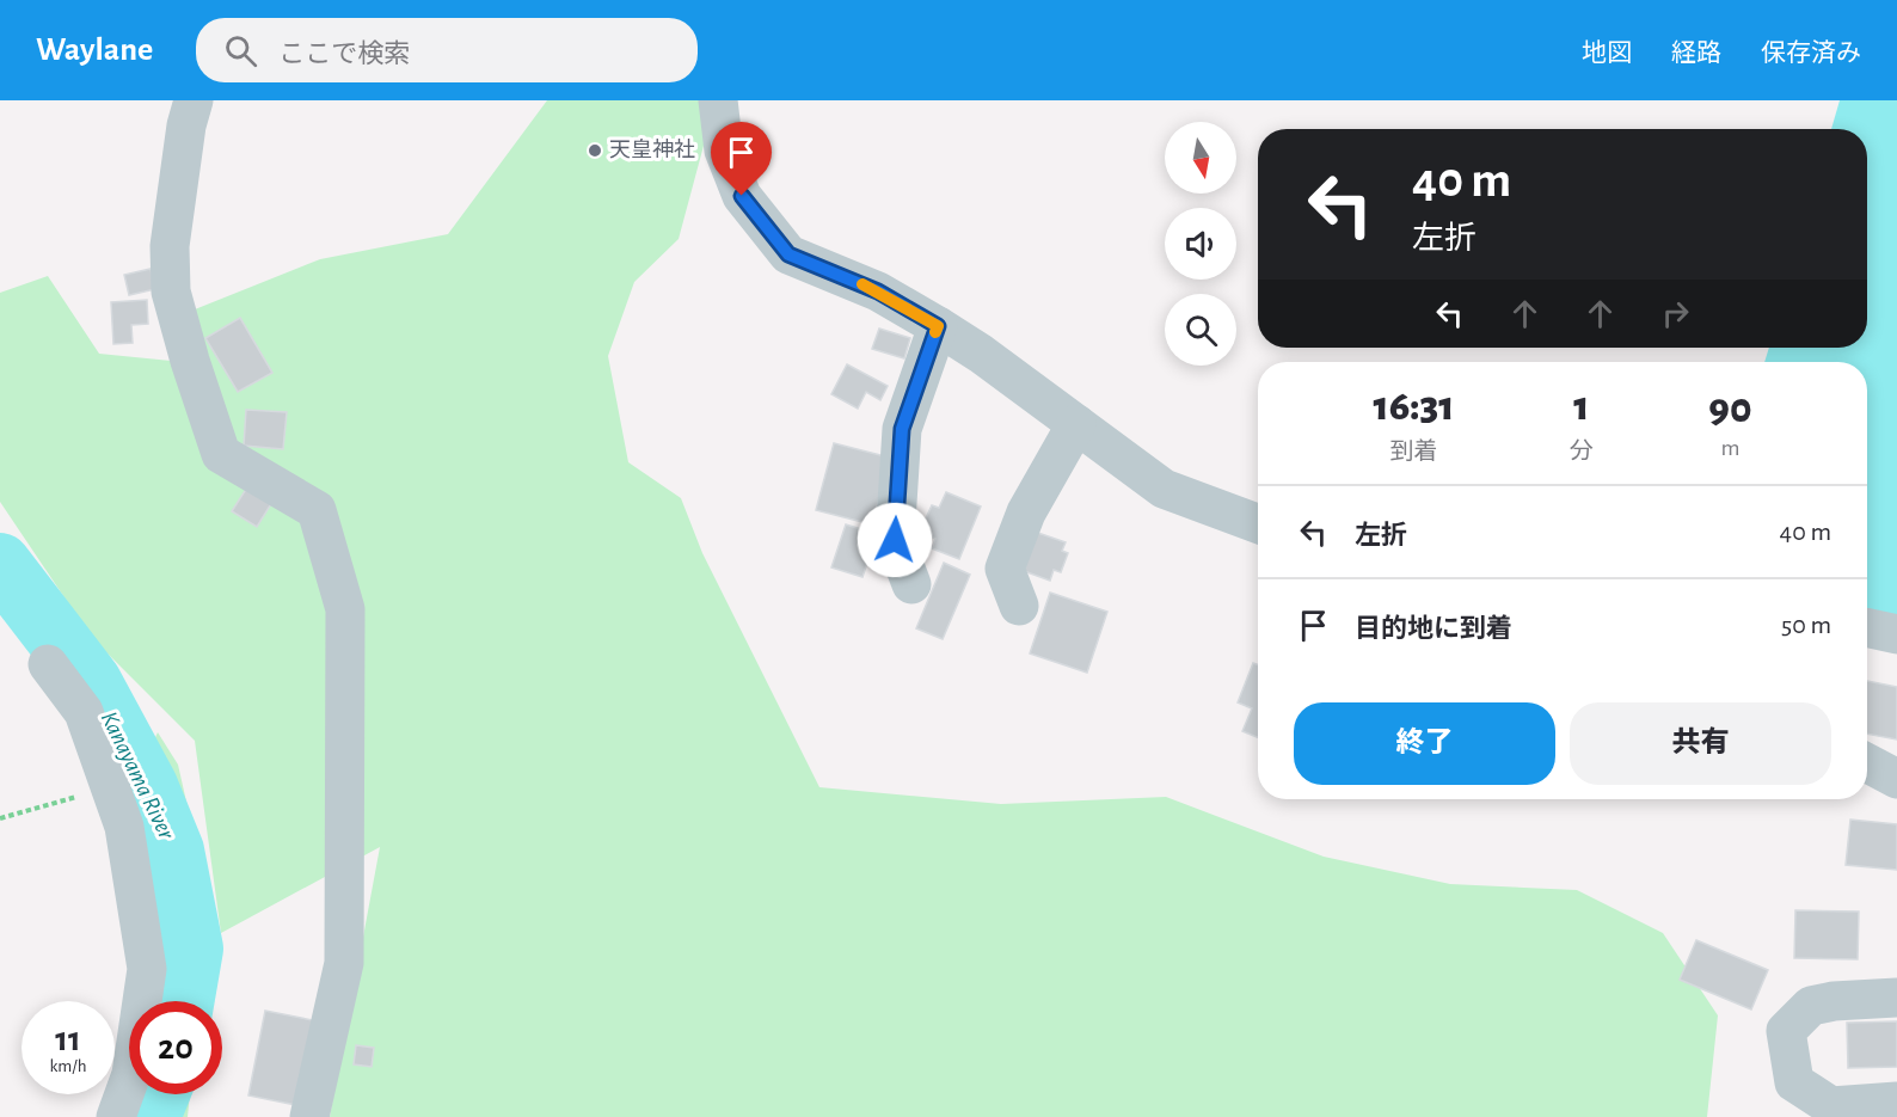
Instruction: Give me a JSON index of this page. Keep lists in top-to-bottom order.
{
  "water": ["Kanayama River"],
  "places": ["天皇神社"],
  "north": "bottom",
  "page": {
    "header": "Waylane",
    "search": "ここで検索",
    "nav": ["地図", "経路", "保存済み"],
    "turn": ["40 m", "左折"],
    "eta": [
      "16:31",
      "到着",
      "1",
      "分",
      "90",
      "m"
    ],
    "list": [
      {
        "name": "左折",
        "value": "40 m"
      },
      {
        "name": "目的地に到着",
        "value": "50 m"
      }
    ],
    "buttons": ["終了", "共有"],
    "speed": "11 km/h",
    "limit": "20"
  }
}
